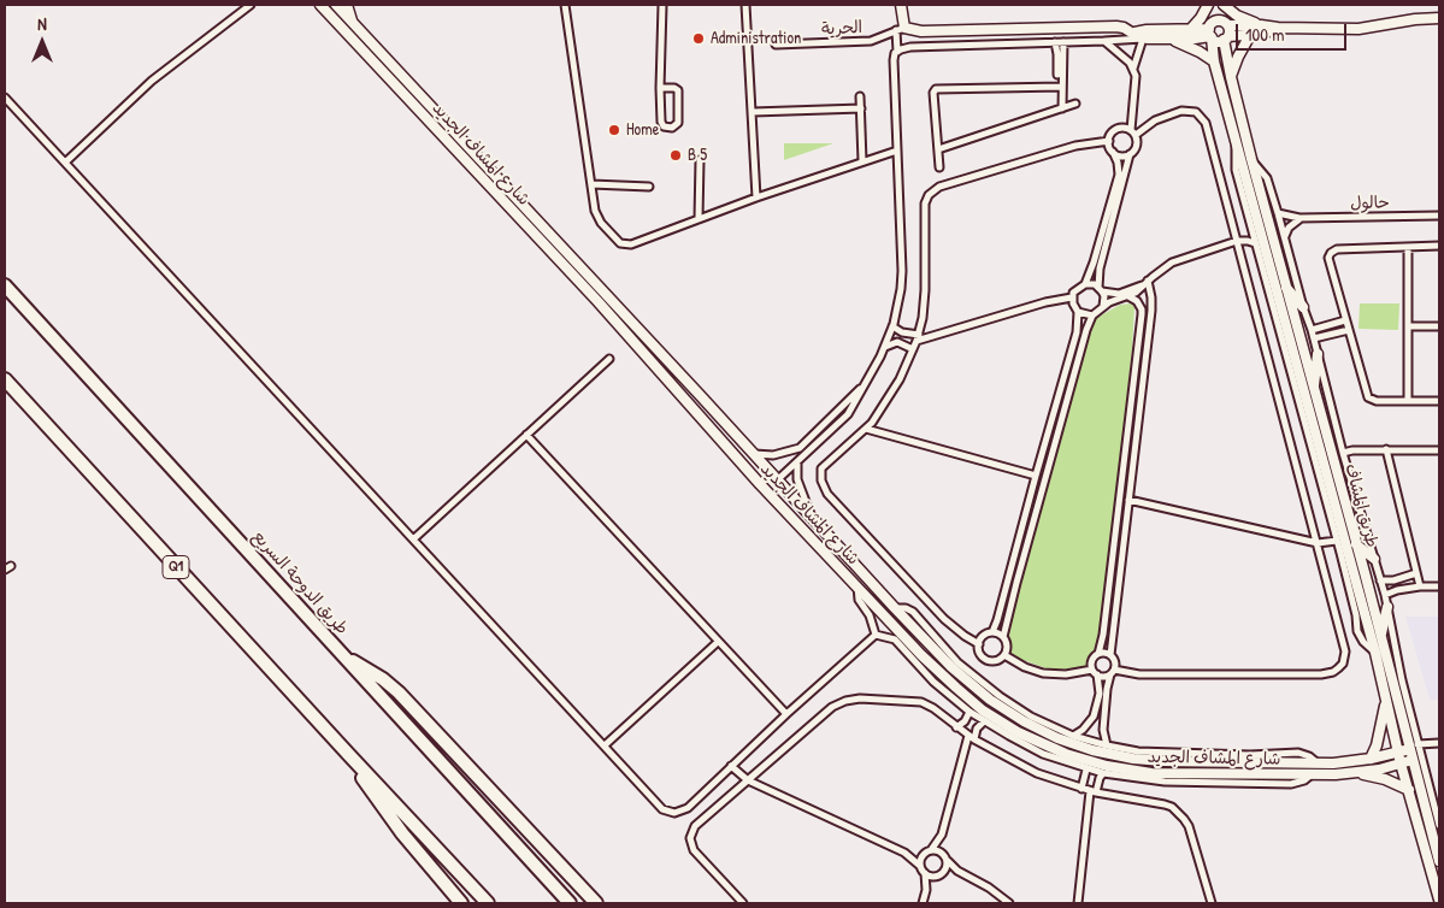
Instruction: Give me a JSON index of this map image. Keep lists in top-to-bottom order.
{
  "streets": {
    "highway": ["Q1", "طريق الدوحة السريع"],
    "street": [
      "الحرية",
      "شارع المشاف الجديد",
      "حالول",
      "طريق المشاف"
    ]
  },
  "crossings": [
    ["شارع المشاف الجديد", "طريق المشاف"],
    ["حالول", "طريق المشاف"]
  ],
  "places": ["Administration", "Home", "B 5"],
  "scale_bar": "100 m",
  "north": "top"
}
